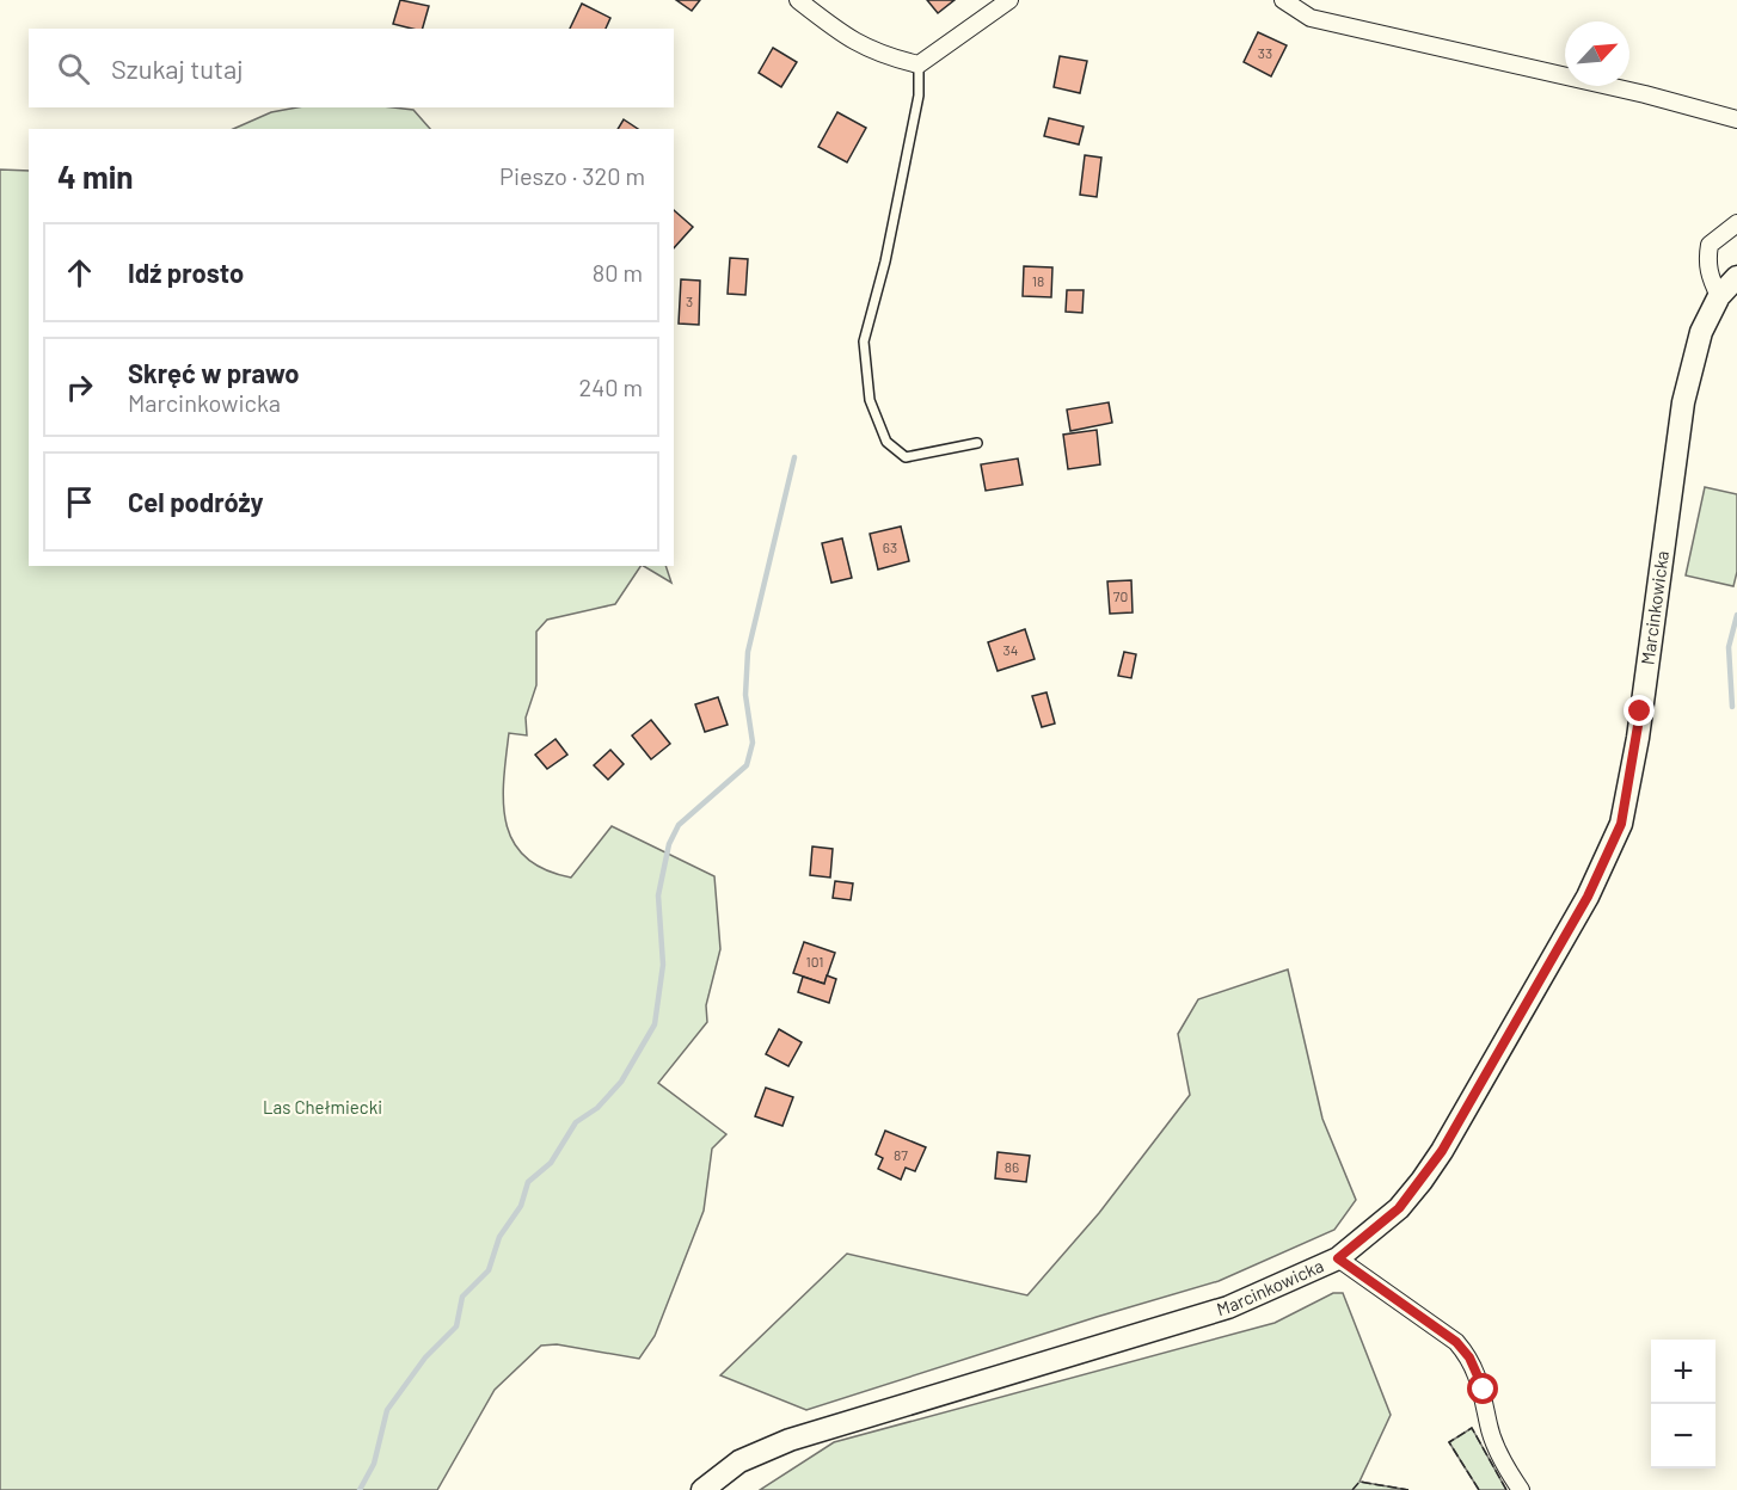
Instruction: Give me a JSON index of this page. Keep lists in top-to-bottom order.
{
  "streets": {
    "street": ["Marcinkowicka"]
  },
  "parks": ["Las Chełmiecki"],
  "house_numbers": [
    "33",
    "18",
    "3",
    "63",
    "70",
    "34",
    "101",
    "87",
    "86"
  ],
  "north": "top right",
  "page": {
    "search": "Szukaj tutaj",
    "heading": ["4 min", "Pieszo · 320 m"],
    "list": [
      ["Idź prosto", "80 m"],
      ["Skręć w prawo", "Marcinkowicka", "240 m"],
      "Cel podróży"
    ],
    "map_buttons": ["+", "−"]
  }
}
